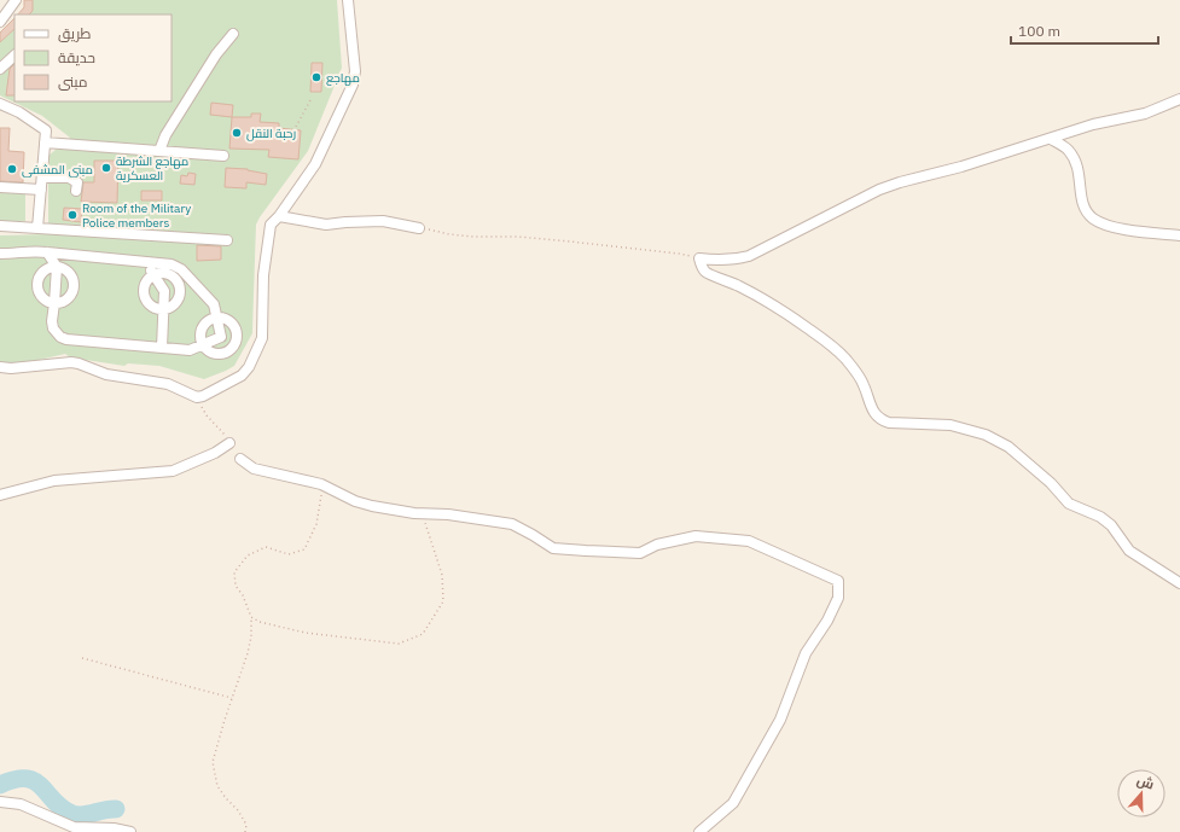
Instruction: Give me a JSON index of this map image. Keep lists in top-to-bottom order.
{
  "places": [
    "مهاجع",
    "رحبة النقل",
    "مهاجع الشرطة العسكرية",
    "مبنى المشفى",
    "Room of the Military Police members"
  ],
  "legend": ["طريق", "حديقة", "مبنى"],
  "scale_bar": "100 m",
  "north": "top"
}
